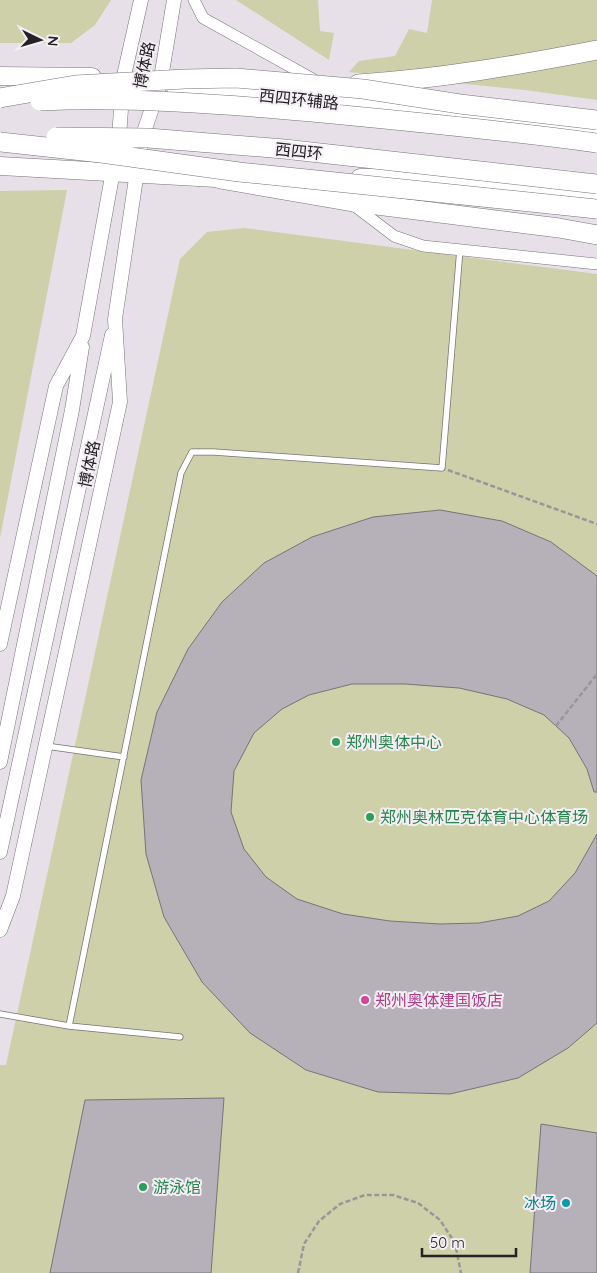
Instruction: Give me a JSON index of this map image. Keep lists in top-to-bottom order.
{
  "streets": {
    "highway": ["西四环"],
    "main road": ["西四环辅路"],
    "street": ["博体路"]
  },
  "crossings": [
    ["博体路", "西四环辅路"],
    ["博体路", "西四环"]
  ],
  "places": [
    "郑州奥体中心",
    "郑州奥林匹克体育中心体育场",
    "郑州奥体建国饭店",
    "游泳馆",
    "冰场"
  ],
  "scale_bar": "50 m",
  "north": "right"
}
